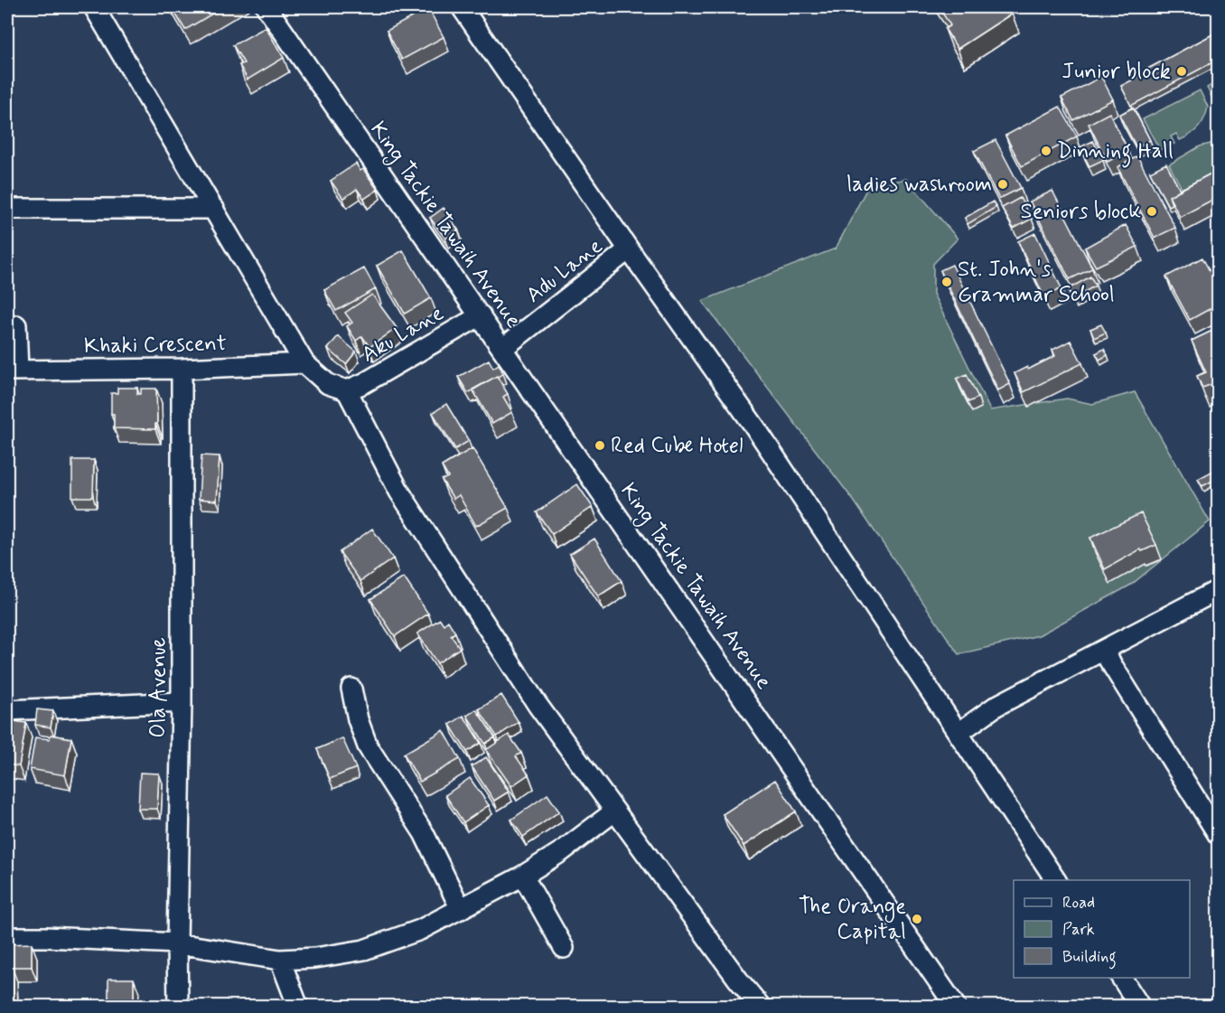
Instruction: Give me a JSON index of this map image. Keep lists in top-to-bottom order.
{
  "streets": {
    "street": [
      "King Tackie Tawaih Avenue",
      "Adu Lane",
      "Aku Lane",
      "Khaki Crescent",
      "Ola Avenue"
    ]
  },
  "crossings": [
    ["King Tackie Tawaih Avenue", "Adu Lane"],
    ["King Tackie Tawaih Avenue", "Aku Lane"],
    ["Khaki Crescent", "Ola Avenue"]
  ],
  "places": [
    "Junior block",
    "Dinning Hall",
    "ladies washroom",
    "Seniors block",
    "St. John's Grammar School",
    "Red Cube Hotel",
    "The Orange Capital"
  ],
  "legend": ["Road", "Park", "Building"]
}
